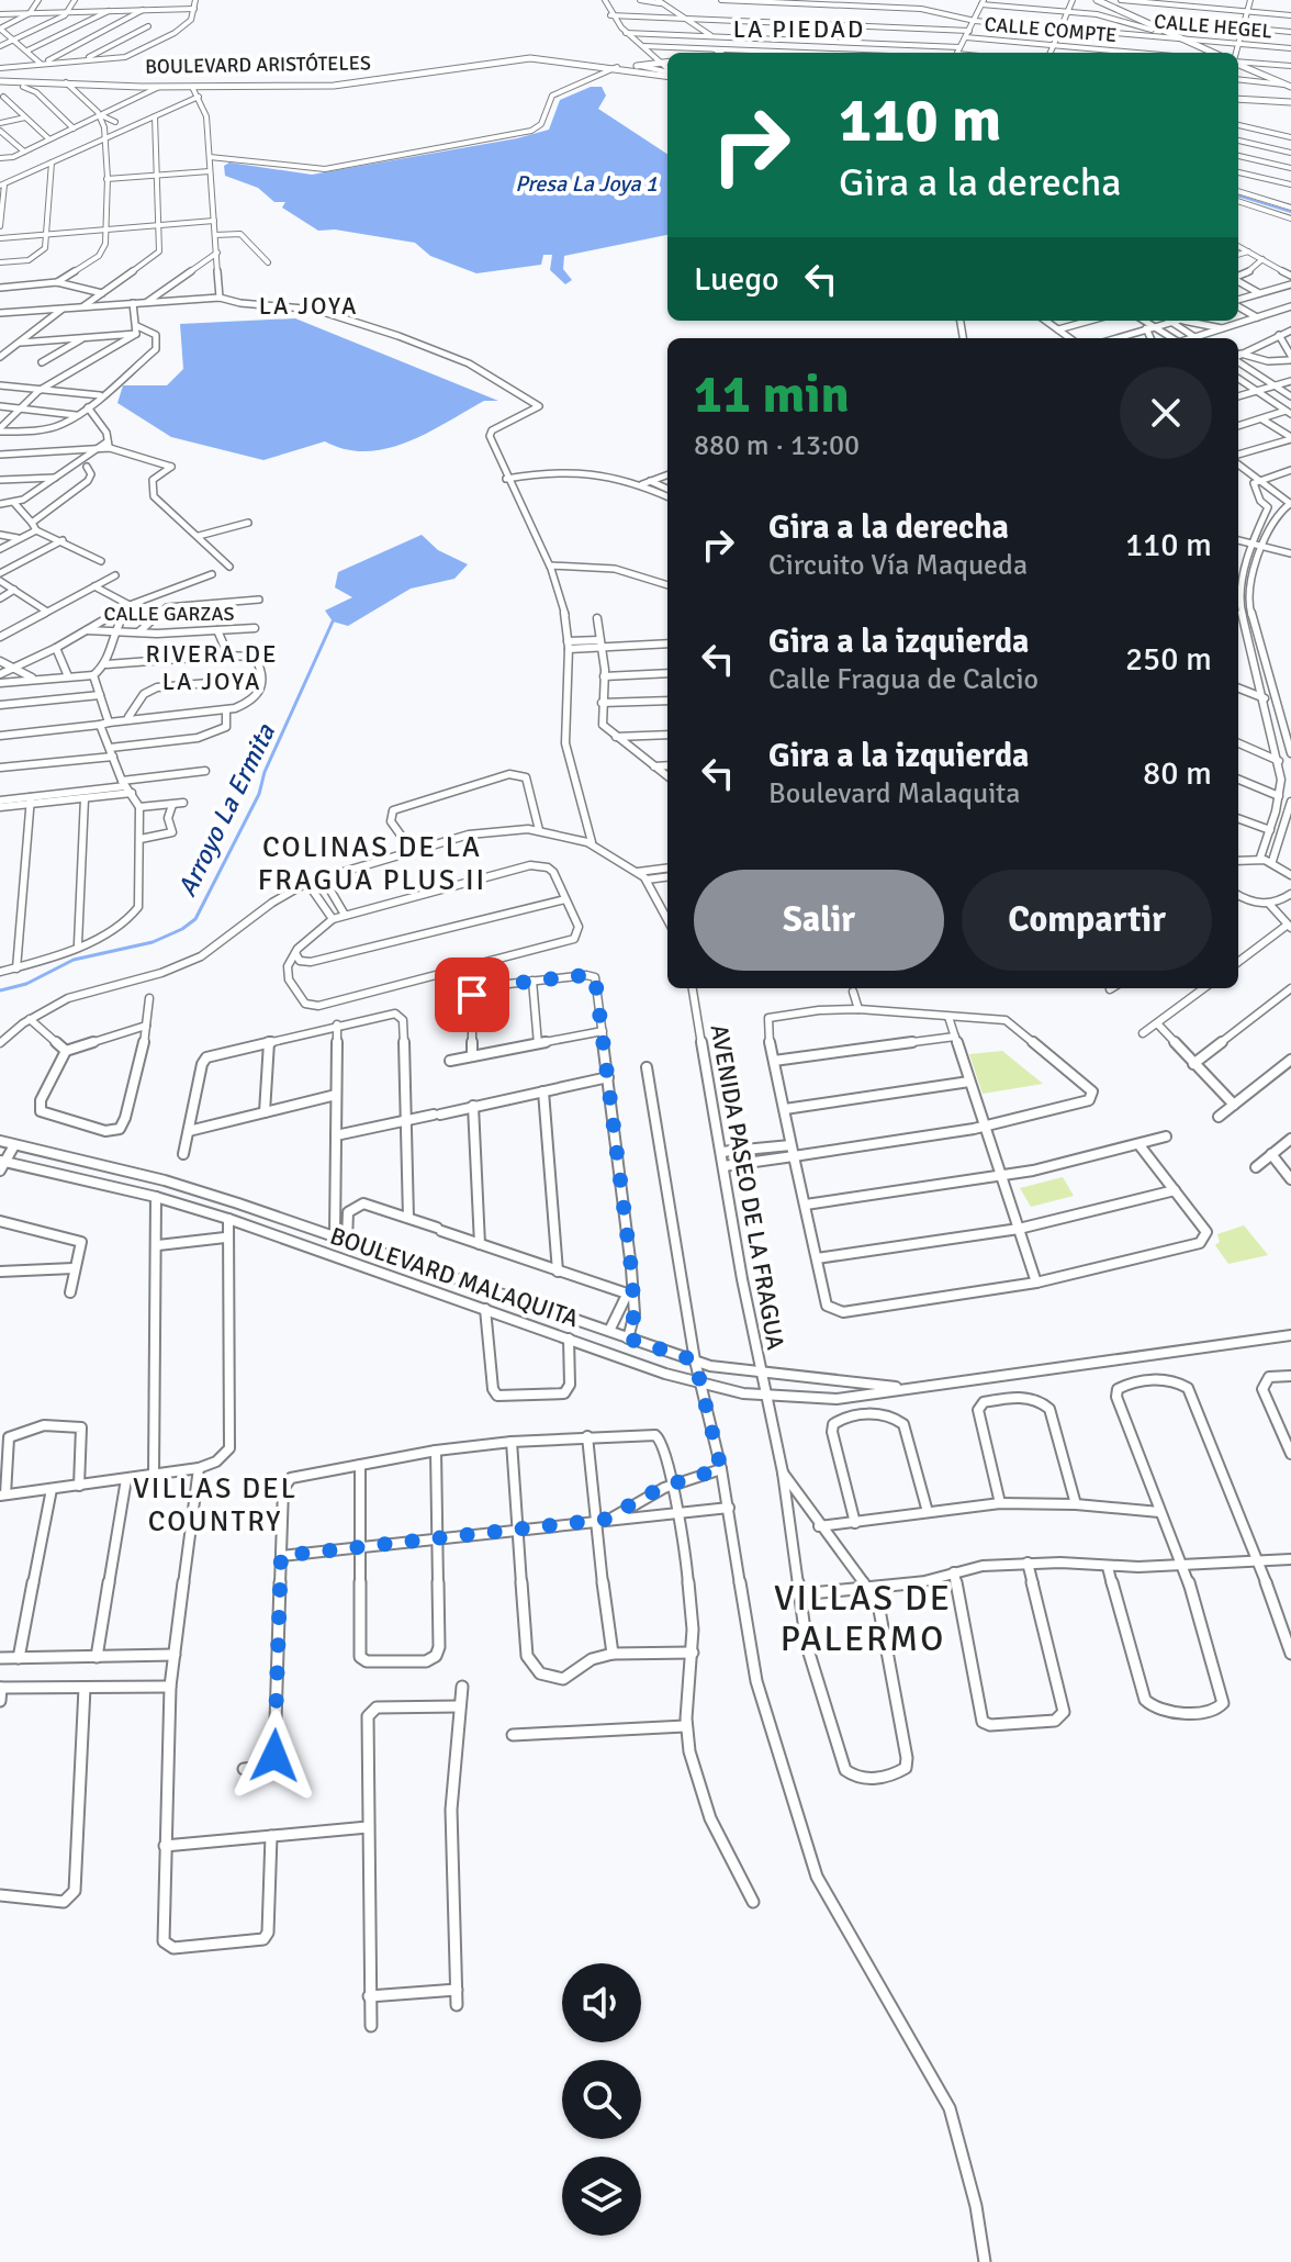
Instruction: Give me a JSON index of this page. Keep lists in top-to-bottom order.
{
  "streets": {
    "street": [
      "CALLE HEGEL",
      "CALLE COMPTE",
      "BOULEVARD ARISTÓTELES",
      "CALLE GARZAS",
      "AVENIDA PASEO DE LA FRAGUA",
      "BOULEVARD MALAQUITA"
    ]
  },
  "crossings": [
    ["AVENIDA PASEO DE LA FRAGUA", "BOULEVARD MALAQUITA"]
  ],
  "districts": [
    "LA PIEDAD",
    "LA JOYA",
    "RIVERA DE LA JOYA",
    "COLINAS DE LA FRAGUA PLUS II",
    "VILLAS DEL COUNTRY",
    "VILLAS DE PALERMO"
  ],
  "water": ["Presa La Joya 1", "Arroyo La Ermita"],
  "page": {
    "turn": ["110 m", "Gira a la derecha"],
    "then": "Luego",
    "heading": ["11 min", "880 m · 13:00"],
    "list": [
      {
        "name": "Gira a la derecha",
        "note": "Circuito Vía Maqueda",
        "value": "110 m"
      },
      {
        "name": "Gira a la izquierda",
        "note": "Calle Fragua de Calcio",
        "value": "250 m"
      },
      {
        "name": "Gira a la izquierda",
        "note": "Boulevard Malaquita",
        "value": "80 m"
      }
    ],
    "buttons": ["Salir", "Compartir"]
  }
}
